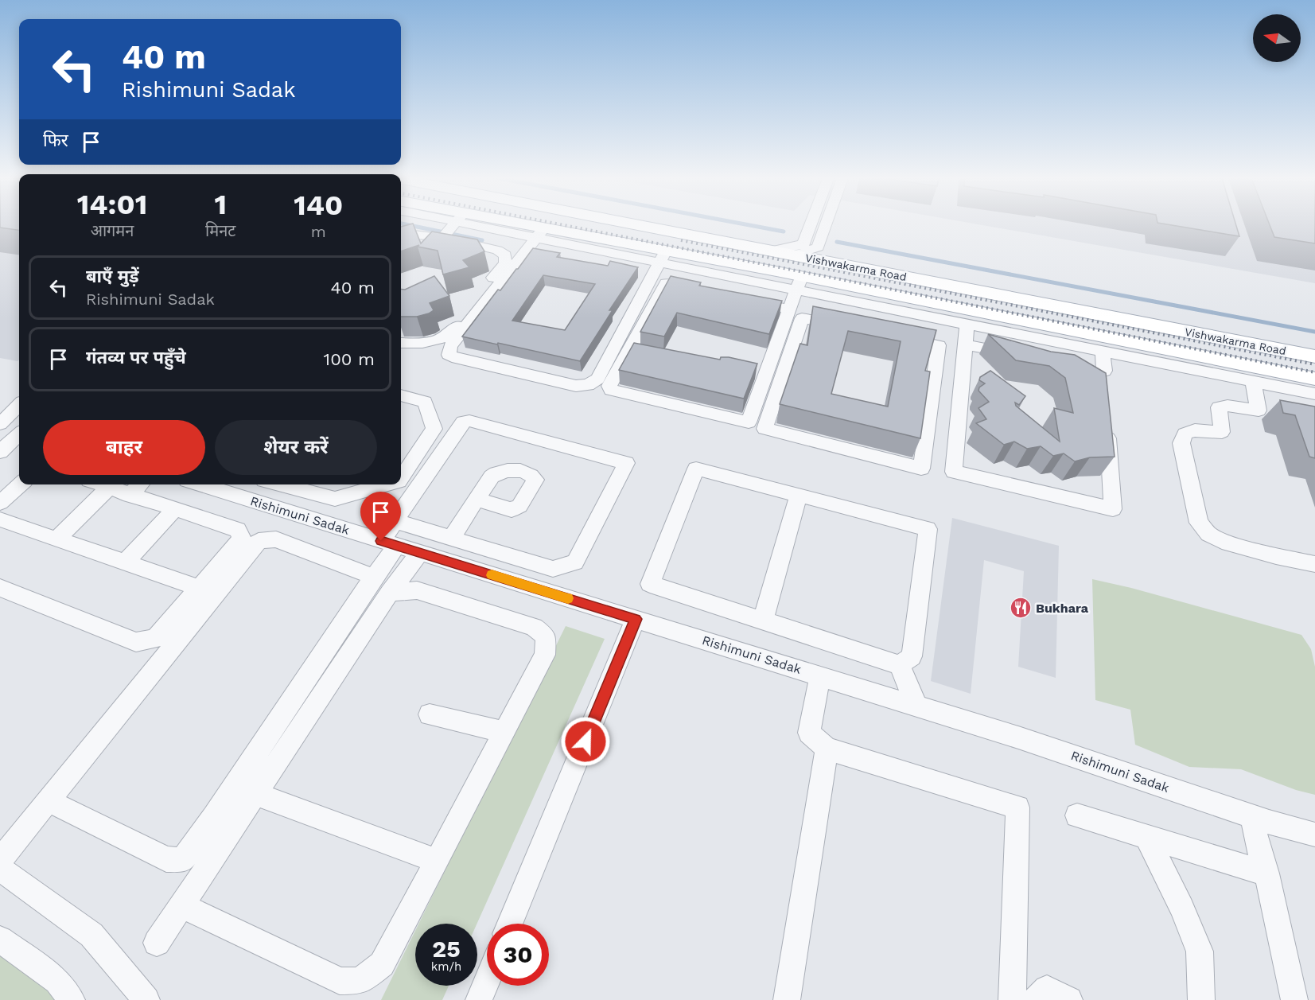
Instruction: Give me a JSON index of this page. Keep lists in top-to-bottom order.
{
  "streets": {
    "main road": ["Vishwakarma Road"],
    "street": ["Rishimuni Sadak"]
  },
  "places": {
    "restaurant": ["Bukhara"]
  },
  "north": "left",
  "page": {
    "turn": ["40 m", "Rishimuni Sadak"],
    "then": "फिर",
    "eta": [
      "14:01",
      "आगमन",
      "1",
      "मिनट",
      "140",
      "m"
    ],
    "list": [
      {
        "name": "बाएँ मुड़ें",
        "note": "Rishimuni Sadak",
        "value": "40 m"
      },
      {
        "name": "गंतव्य पर पहुँचे",
        "value": "100 m"
      }
    ],
    "buttons": ["बाहर", "शेयर करें"],
    "speed": "25 km/h",
    "limit": "30"
  }
}
